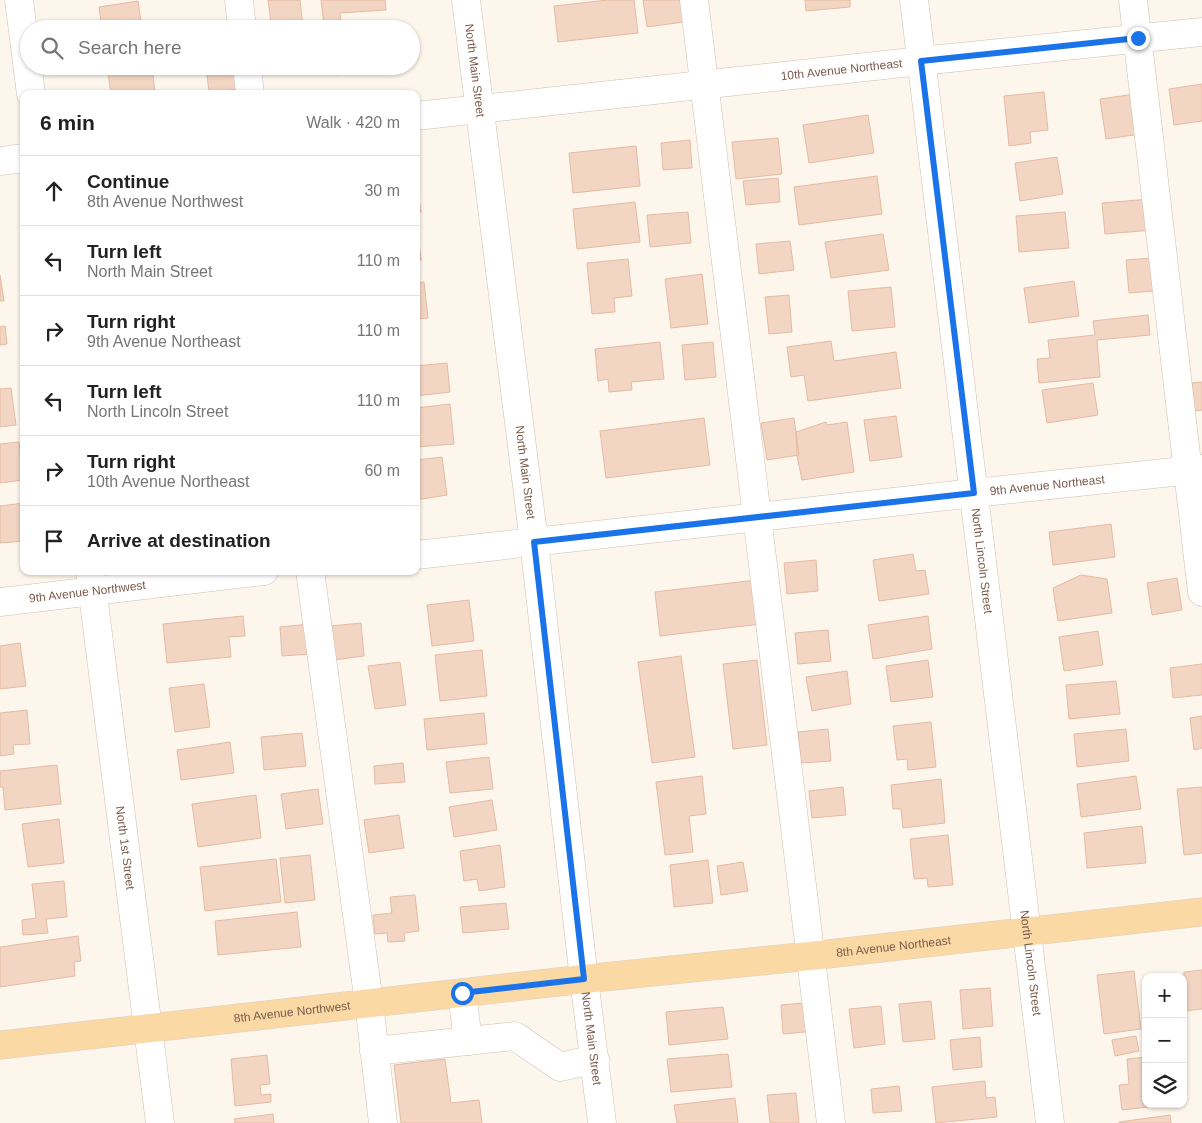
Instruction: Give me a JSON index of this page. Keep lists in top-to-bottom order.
{
  "streets": {
    "main road": ["8th Avenue Northeast", "8th Avenue Northwest"],
    "street": [
      "North Main Street",
      "10th Avenue Northeast",
      "9th Avenue Northeast",
      "North Lincoln Street",
      "9th Avenue Northwest",
      "North 1st Street"
    ]
  },
  "crossings": [
    ["North Main Street", "10th Avenue Northeast"],
    ["North Main Street", "9th Avenue Northeast"],
    ["North Main Street", "8th Avenue Northeast"],
    ["North Main Street", "8th Avenue Northwest"],
    ["10th Avenue Northeast", "North Lincoln Street"],
    ["9th Avenue Northeast", "North Lincoln Street"],
    ["North Lincoln Street", "8th Avenue Northeast"],
    ["9th Avenue Northwest", "North 1st Street"],
    ["North 1st Street", "8th Avenue Northwest"],
    ["8th Avenue Northeast", "8th Avenue Northwest"]
  ],
  "page": {
    "search": "Search here",
    "heading": ["6 min", "Walk · 420 m"],
    "list": [
      ["Continue", "8th Avenue Northwest", "30 m"],
      ["Turn left", "North Main Street", "110 m"],
      ["Turn right", "9th Avenue Northeast", "110 m"],
      ["Turn left", "North Lincoln Street", "110 m"],
      ["Turn right", "10th Avenue Northeast", "60 m"],
      "Arrive at destination"
    ],
    "map_buttons": ["+", "−"]
  }
}
